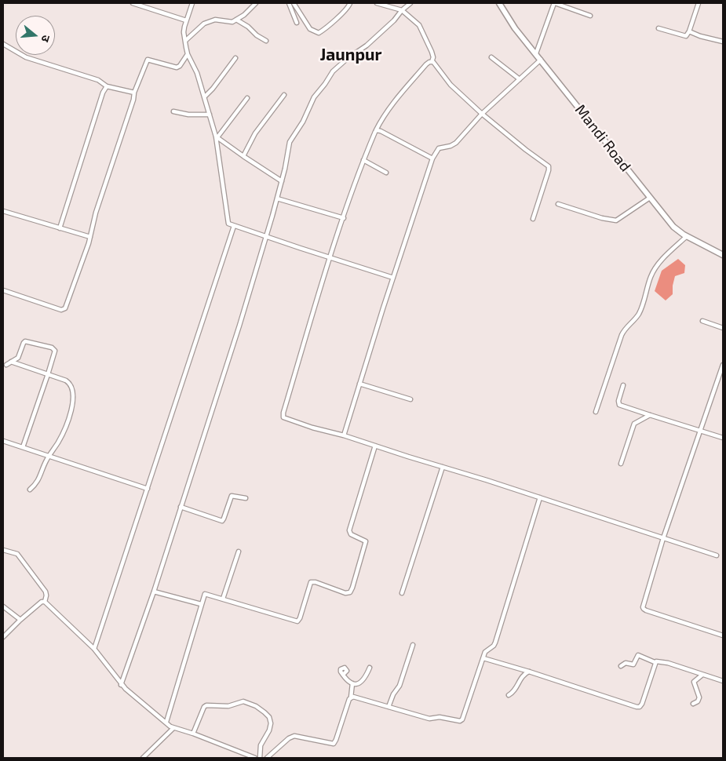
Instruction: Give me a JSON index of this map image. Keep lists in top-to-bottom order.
{
  "streets": {
    "street": ["Mandi Road"]
  },
  "districts": ["Jaunpur"],
  "north": "right"
}
